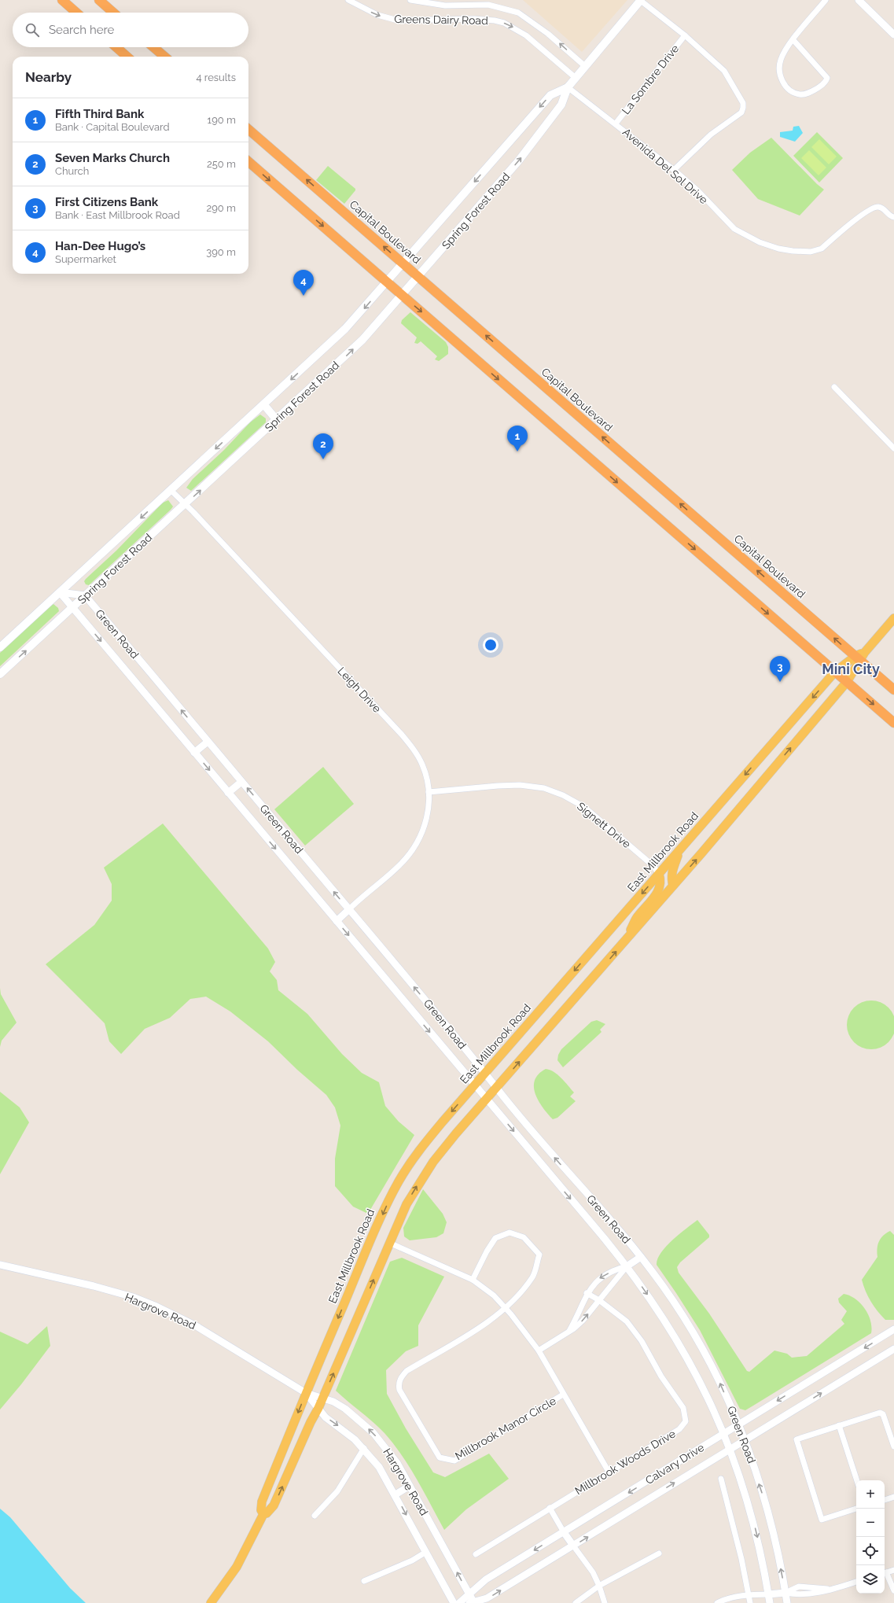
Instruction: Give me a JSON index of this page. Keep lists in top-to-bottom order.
{
  "streets": {
    "highway": ["Capital Boulevard"],
    "main road": ["Spring Forest Road", "East Millbrook Road"],
    "street": [
      "Greens Dairy Road",
      "La Sombre Drive",
      "Avenida Del Sol Drive",
      "Green Road",
      "Leigh Drive",
      "Signett Drive",
      "Hargrove Road",
      "Millbrook Manor Circle",
      "Millbrook Woods Drive",
      "Calvary Drive"
    ]
  },
  "crossings": [
    ["Greens Dairy Road", "Spring Forest Road"],
    ["La Sombre Drive", "Avenida Del Sol Drive"],
    ["Avenida Del Sol Drive", "Spring Forest Road"],
    ["Spring Forest Road", "Capital Boulevard"],
    ["Spring Forest Road", "Green Road"],
    ["Spring Forest Road", "Leigh Drive"],
    ["Capital Boulevard", "East Millbrook Road"],
    ["Green Road", "Leigh Drive"],
    ["Green Road", "East Millbrook Road"],
    ["Green Road", "Calvary Drive"],
    ["Leigh Drive", "Signett Drive"],
    ["Signett Drive", "East Millbrook Road"],
    ["East Millbrook Road", "Hargrove Road"],
    ["Hargrove Road", "Calvary Drive"]
  ],
  "districts": ["Mini City"],
  "page": {
    "search": "Search here",
    "heading": ["Nearby", "4 results"],
    "list": [
      {
        "mark": "1",
        "name": "Fifth Third Bank",
        "note": "Bank · Capital Boulevard",
        "value": "190 m"
      },
      {
        "mark": "2",
        "name": "Seven Marks Church",
        "note": "Church",
        "value": "250 m"
      },
      {
        "mark": "3",
        "name": "First Citizens Bank",
        "note": "Bank · East Millbrook Road",
        "value": "290 m"
      },
      {
        "mark": "4",
        "name": "Han-Dee Hugo’s",
        "note": "Supermarket",
        "value": "390 m"
      }
    ],
    "pins": [
      "4",
      "1",
      "2",
      "3"
    ],
    "map_buttons": ["+", "−"]
  }
}
